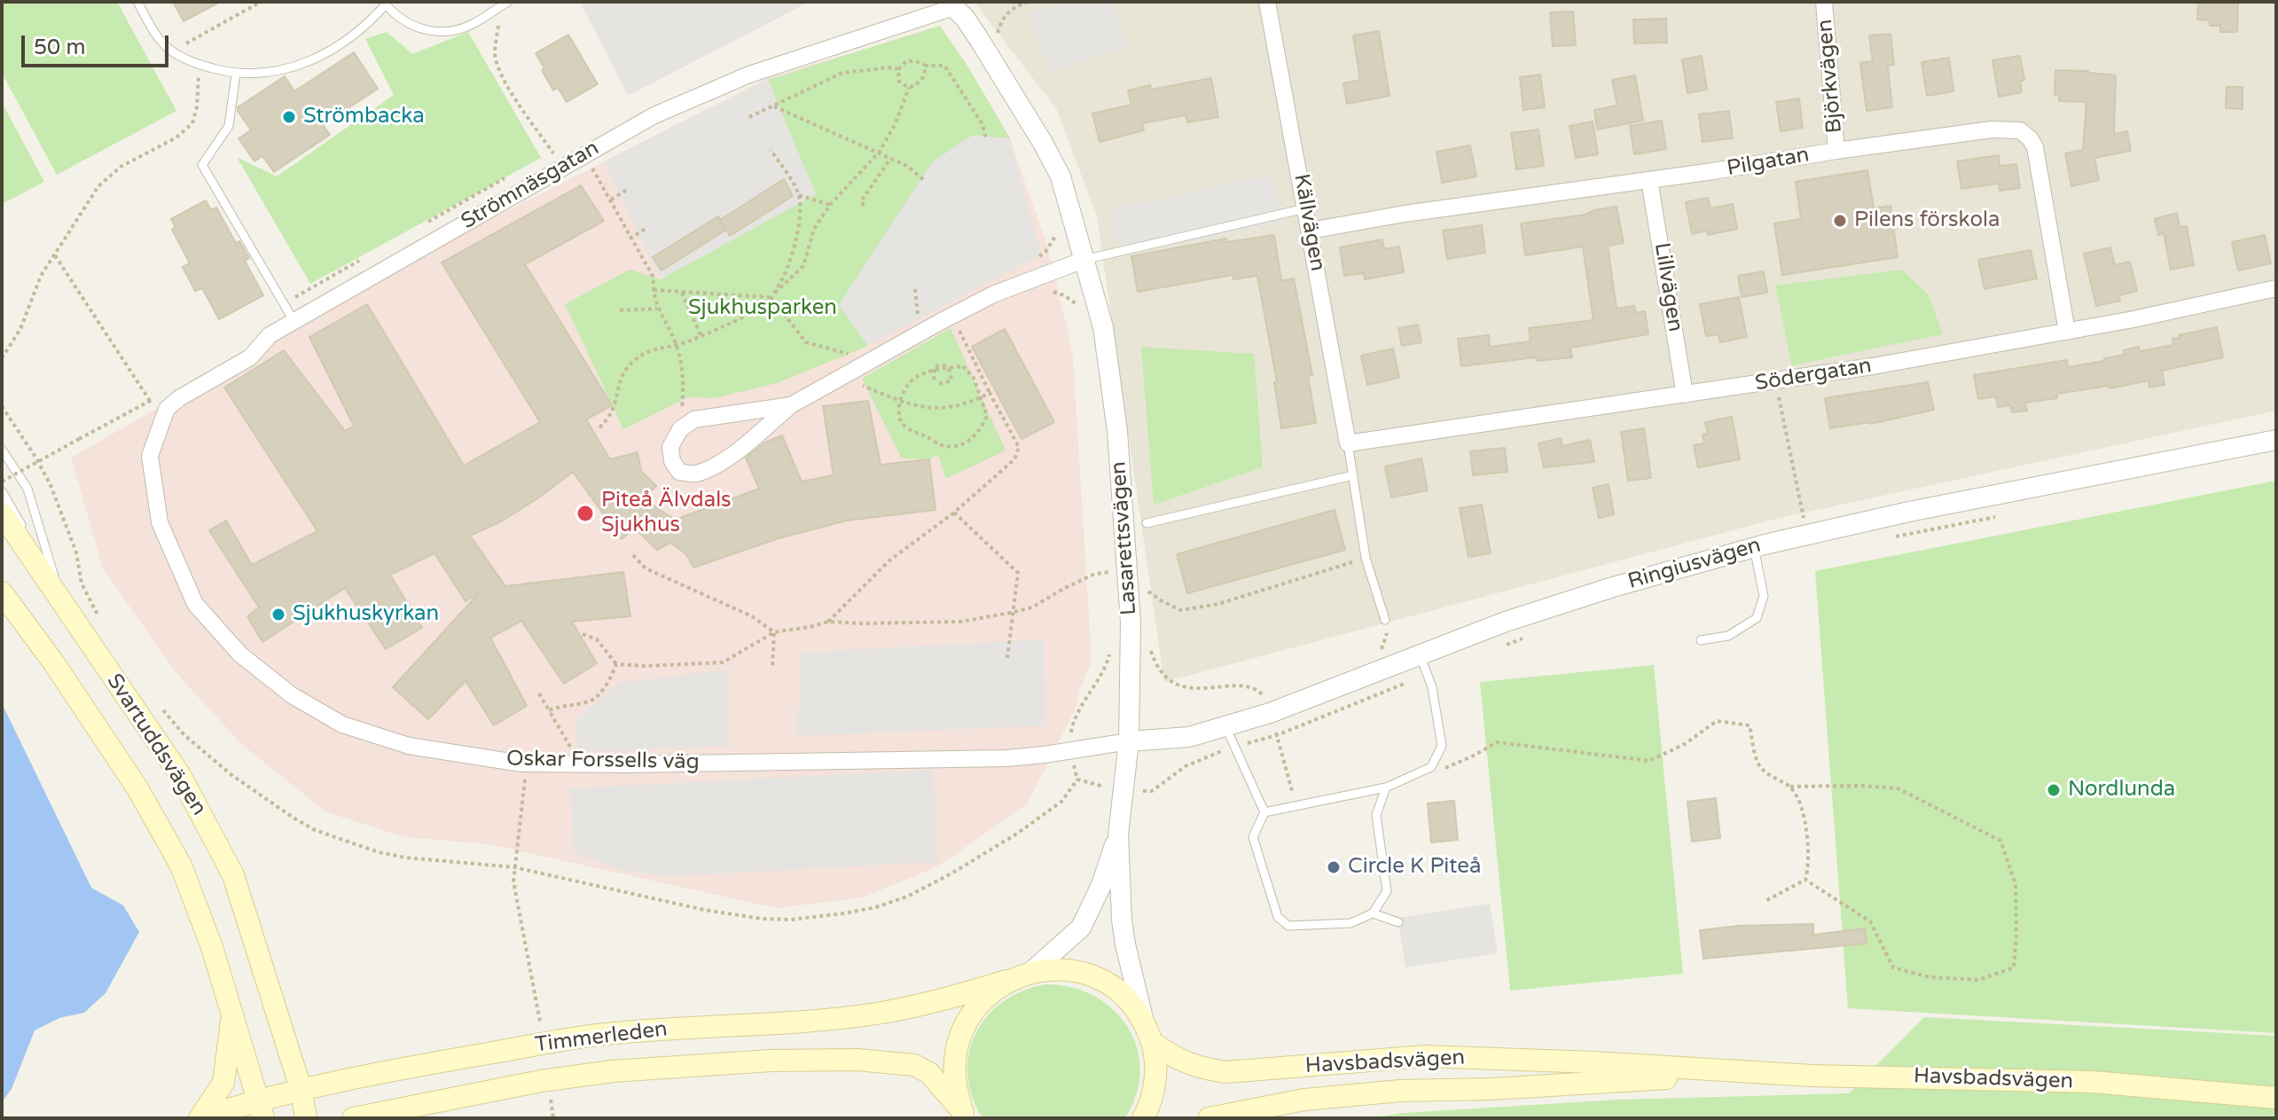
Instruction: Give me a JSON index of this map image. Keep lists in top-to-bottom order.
{
  "streets": {
    "main road": ["Svartuddsvägen", "Timmerleden", "Havsbadsvägen"],
    "street": [
      "Björkvägen",
      "Pilgatan",
      "Strömnäsgatan",
      "Källvägen",
      "Lillvägen",
      "Södergatan",
      "Lasarettsvägen",
      "Ringiusvägen",
      "Oskar Forssells väg"
    ]
  },
  "crossings": [
    ["Björkvägen", "Pilgatan"],
    ["Pilgatan", "Källvägen"],
    ["Pilgatan", "Lillvägen"],
    ["Pilgatan", "Södergatan"],
    ["Strömnäsgatan", "Lasarettsvägen"],
    ["Strömnäsgatan", "Oskar Forssells väg"],
    ["Källvägen", "Södergatan"],
    ["Lillvägen", "Södergatan"],
    ["Lasarettsvägen", "Ringiusvägen"],
    ["Lasarettsvägen", "Oskar Forssells väg"],
    ["Ringiusvägen", "Oskar Forssells väg"],
    ["Svartuddsvägen", "Timmerleden"]
  ],
  "parks": ["Sjukhusparken"],
  "places": [
    "Strömbacka",
    "Pilens förskola",
    "Piteå Älvdals Sjukhus",
    "Sjukhuskyrkan",
    "Nordlunda",
    "Circle K Piteå"
  ],
  "scale_bar": "50 m"
}
